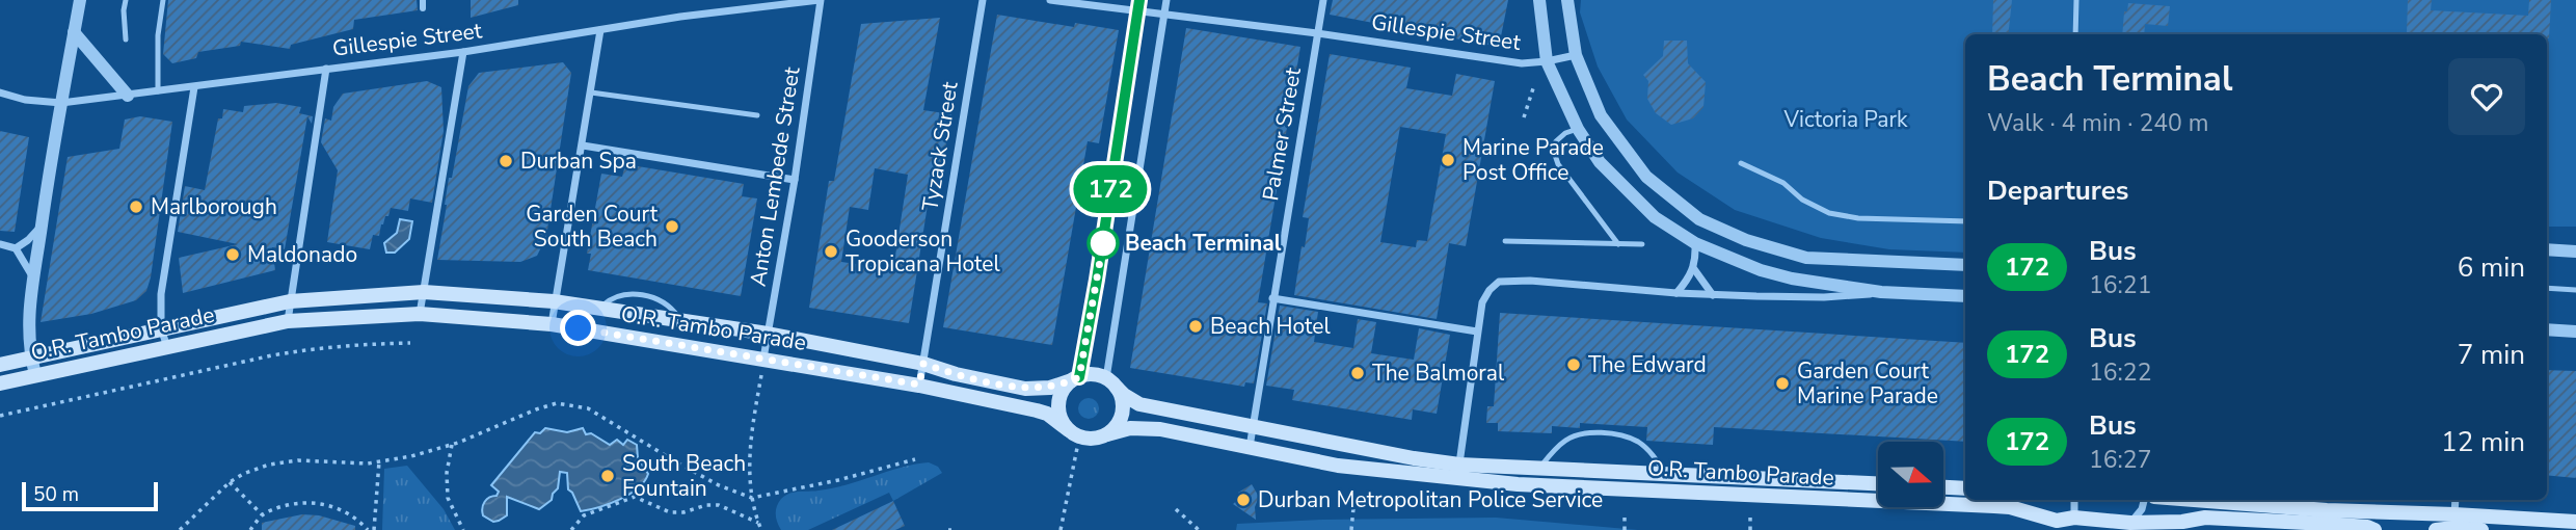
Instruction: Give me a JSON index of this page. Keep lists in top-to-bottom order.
{
  "streets": {
    "main road": ["O.R. Tambo Parade"],
    "street": [
      "Gillespie Street",
      "Palmer Street",
      "Tyzack Street",
      "Anton Lembede Street"
    ]
  },
  "crossings": [
    ["Gillespie Street", "Palmer Street"],
    ["Gillespie Street", "Anton Lembede Street"],
    ["Palmer Street", "O.R. Tambo Parade"],
    ["Tyzack Street", "O.R. Tambo Parade"],
    ["Anton Lembede Street", "O.R. Tambo Parade"]
  ],
  "parks": ["Victoria Park"],
  "places": [
    "Marine Parade Post Office",
    "Durban Spa",
    "Marlborough",
    "Garden Court South Beach",
    "Beach Terminal",
    "Gooderson Tropicana Hotel",
    "Maldonado",
    "Beach Hotel",
    "The Edward",
    "The Balmoral",
    "Garden Court Marine Parade",
    "South Beach Fountain",
    "Durban Metropolitan Police Service"
  ],
  "lines": ["bus line 172"],
  "scale_bar": "50 m",
  "north": "right",
  "page": {
    "on_map": "172",
    "heading": [
      ["Beach Terminal", "Walk · 4 min · 240 m"],
      "Departures"
    ],
    "list": [
      {
        "mark": "172",
        "name": "Bus",
        "note": "16:21",
        "value": "6 min"
      },
      {
        "mark": "172",
        "name": "Bus",
        "note": "16:22",
        "value": "7 min"
      },
      {
        "mark": "172",
        "name": "Bus",
        "note": "16:27",
        "value": "12 min"
      }
    ],
    "scale": "50 m"
  }
}
